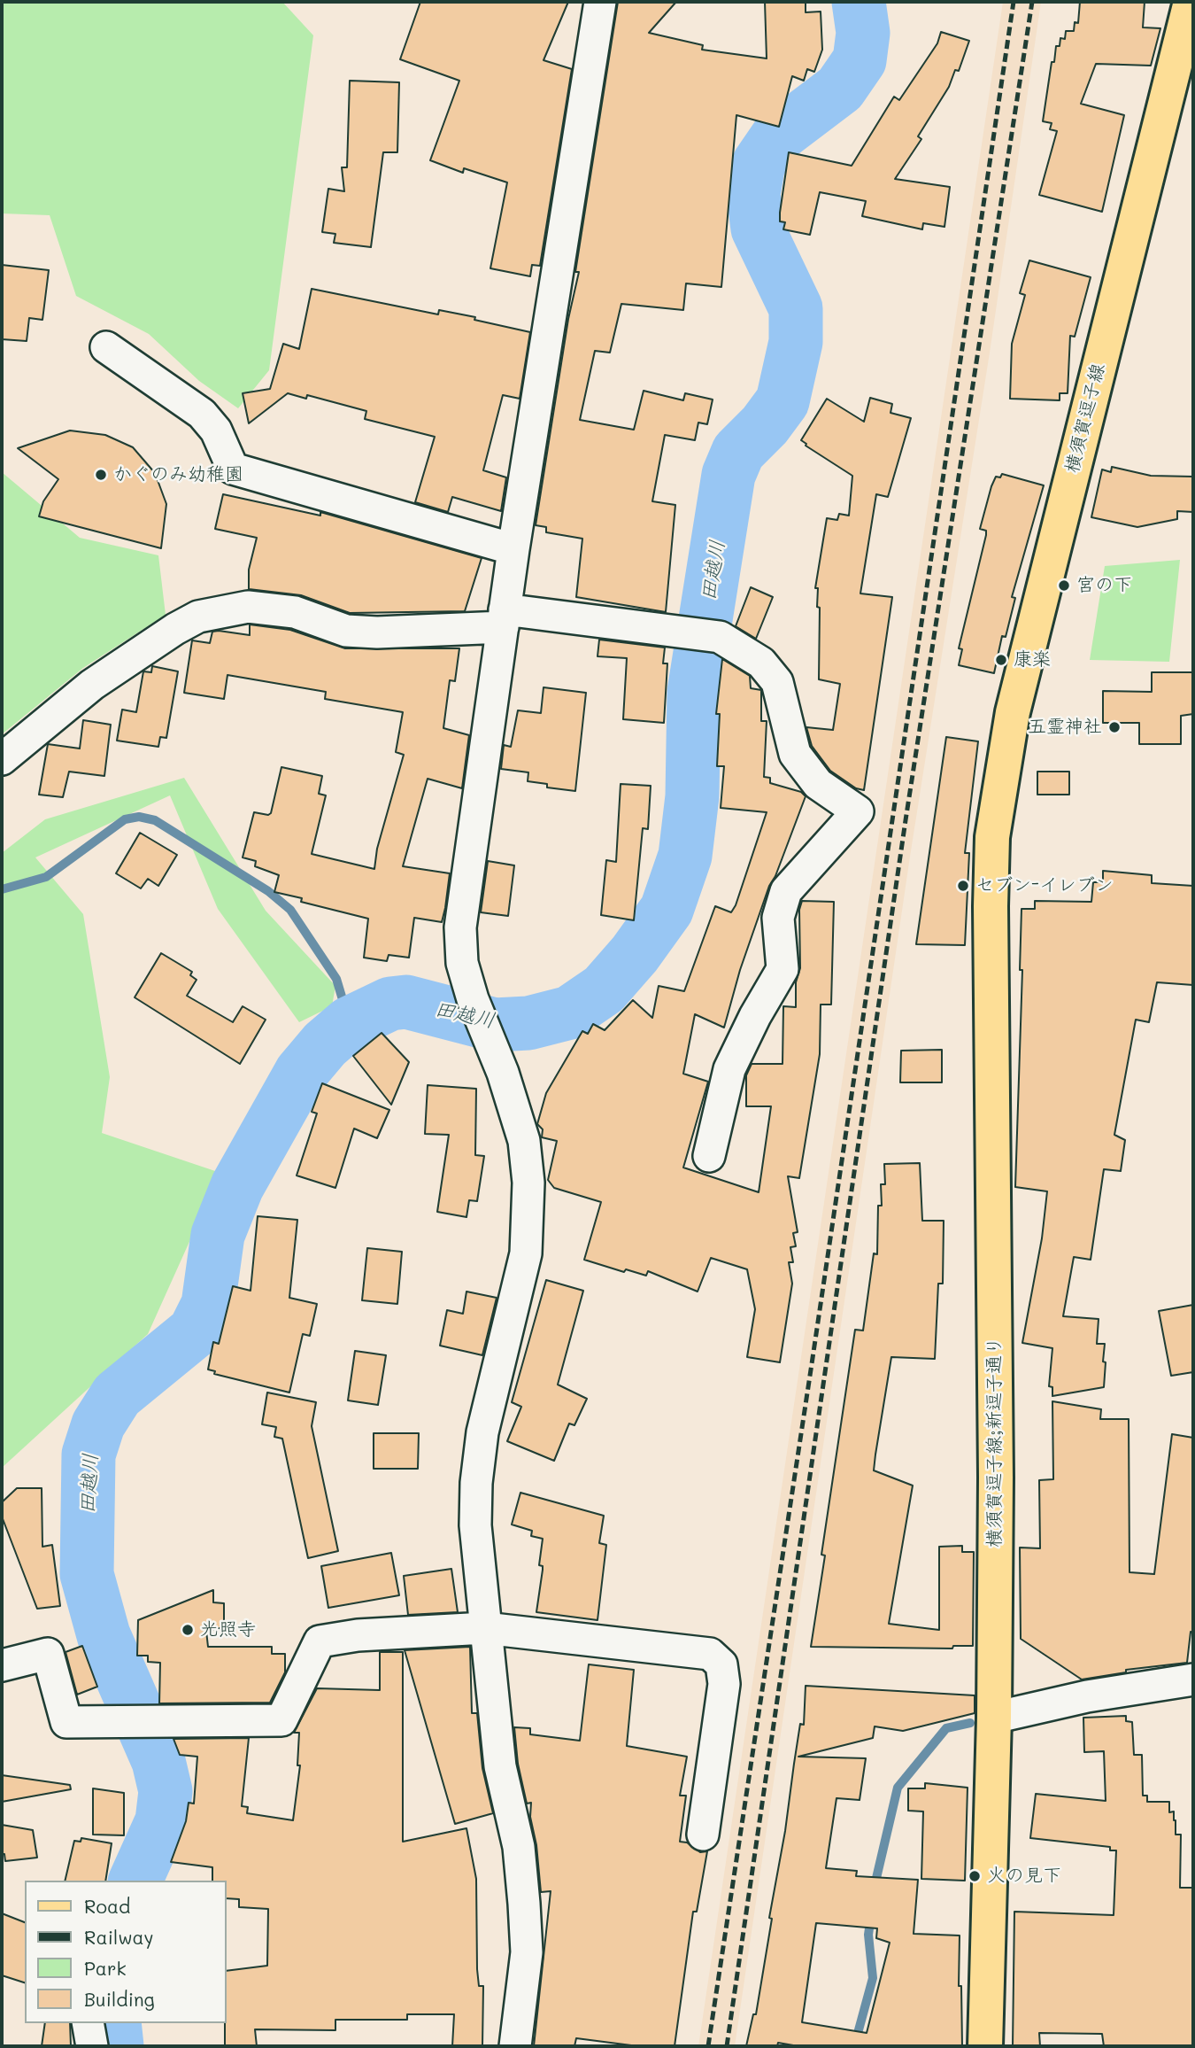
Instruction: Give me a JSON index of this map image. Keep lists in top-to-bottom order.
{
  "streets": {
    "main road": ["横須賀逗子線", "横須賀逗子線;新逗子通り"]
  },
  "crossings": [
    ["横須賀逗子線", "横須賀逗子線;新逗子通り"]
  ],
  "water": ["田越川"],
  "places": [
    "かぐのみ幼稚園",
    "宮の下",
    "康楽",
    "五霊神社",
    "セブン-イレブン",
    "光照寺",
    "火の見下"
  ],
  "legend": [
    "Road",
    "Railway",
    "Park",
    "Building"
  ]
}
